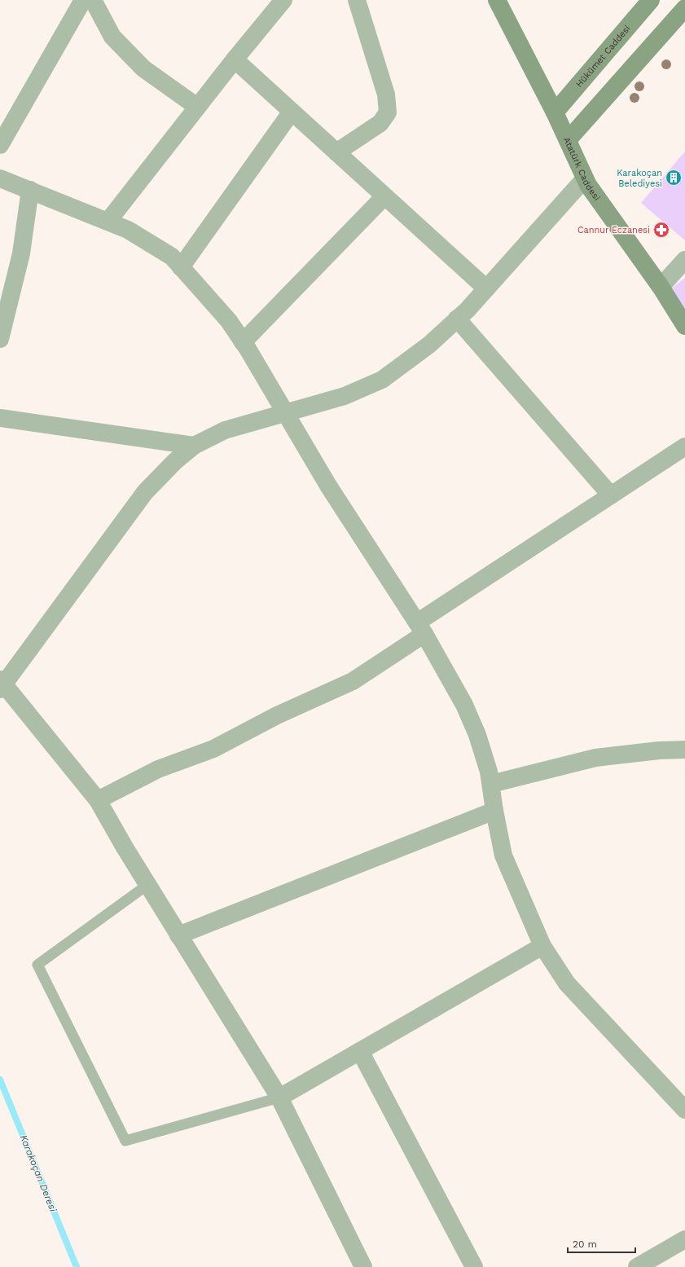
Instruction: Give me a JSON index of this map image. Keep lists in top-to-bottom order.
{
  "streets": {
    "main road": ["Hükümet Caddesi", "Atatürk Caddesi"]
  },
  "crossings": [
    ["Hükümet Caddesi", "Atatürk Caddesi"]
  ],
  "water": ["Karakoçan Deresi"],
  "places": {
    "building": ["Karakoçan Belediyesi"],
    "pharmacy": ["Cannur Eczanesi"]
  },
  "scale_bar": "20 m"
}
